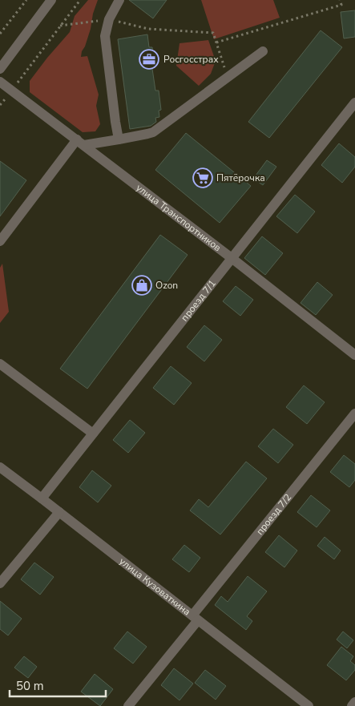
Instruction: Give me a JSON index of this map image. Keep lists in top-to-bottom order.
{
  "streets": {
    "street": [
      "улица Транспортников",
      "проезд 7/1",
      "проезд 7/2",
      "улица Кузоваткина"
    ]
  },
  "crossings": [
    ["улица Транспортников", "проезд 7/1"],
    ["проезд 7/1", "улица Кузоваткина"],
    ["проезд 7/2", "улица Кузоваткина"]
  ],
  "places": {
    "office": ["Росгосстрах"],
    "supermarket": ["Пятёрочка"],
    "shop": ["Ozon"]
  },
  "scale_bar": "50 m"
}
